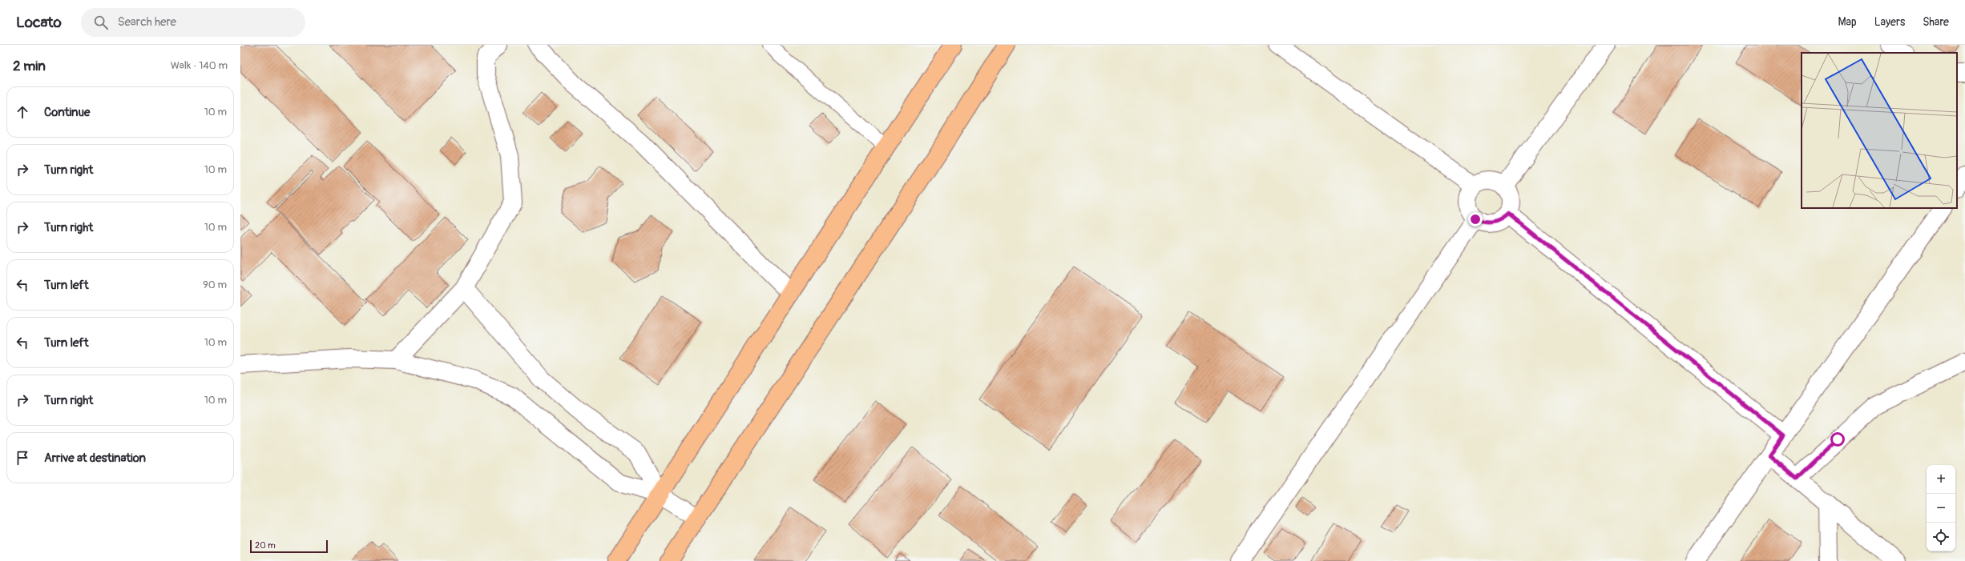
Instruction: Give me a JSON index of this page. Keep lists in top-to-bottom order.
{
  "scale_bar": "20 m",
  "page": {
    "header": "Locato",
    "search": "Search here",
    "nav": ["Map", "Layers", "Share"],
    "heading": ["2 min", "Walk · 140 m"],
    "list": [
      ["Continue", "10 m"],
      ["Turn right", "10 m"],
      ["Turn right", "10 m"],
      ["Turn left", "90 m"],
      ["Turn left", "10 m"],
      ["Turn right", "10 m"],
      "Arrive at destination"
    ],
    "map_buttons": ["+", "−"],
    "scale": "20 m"
  }
}
